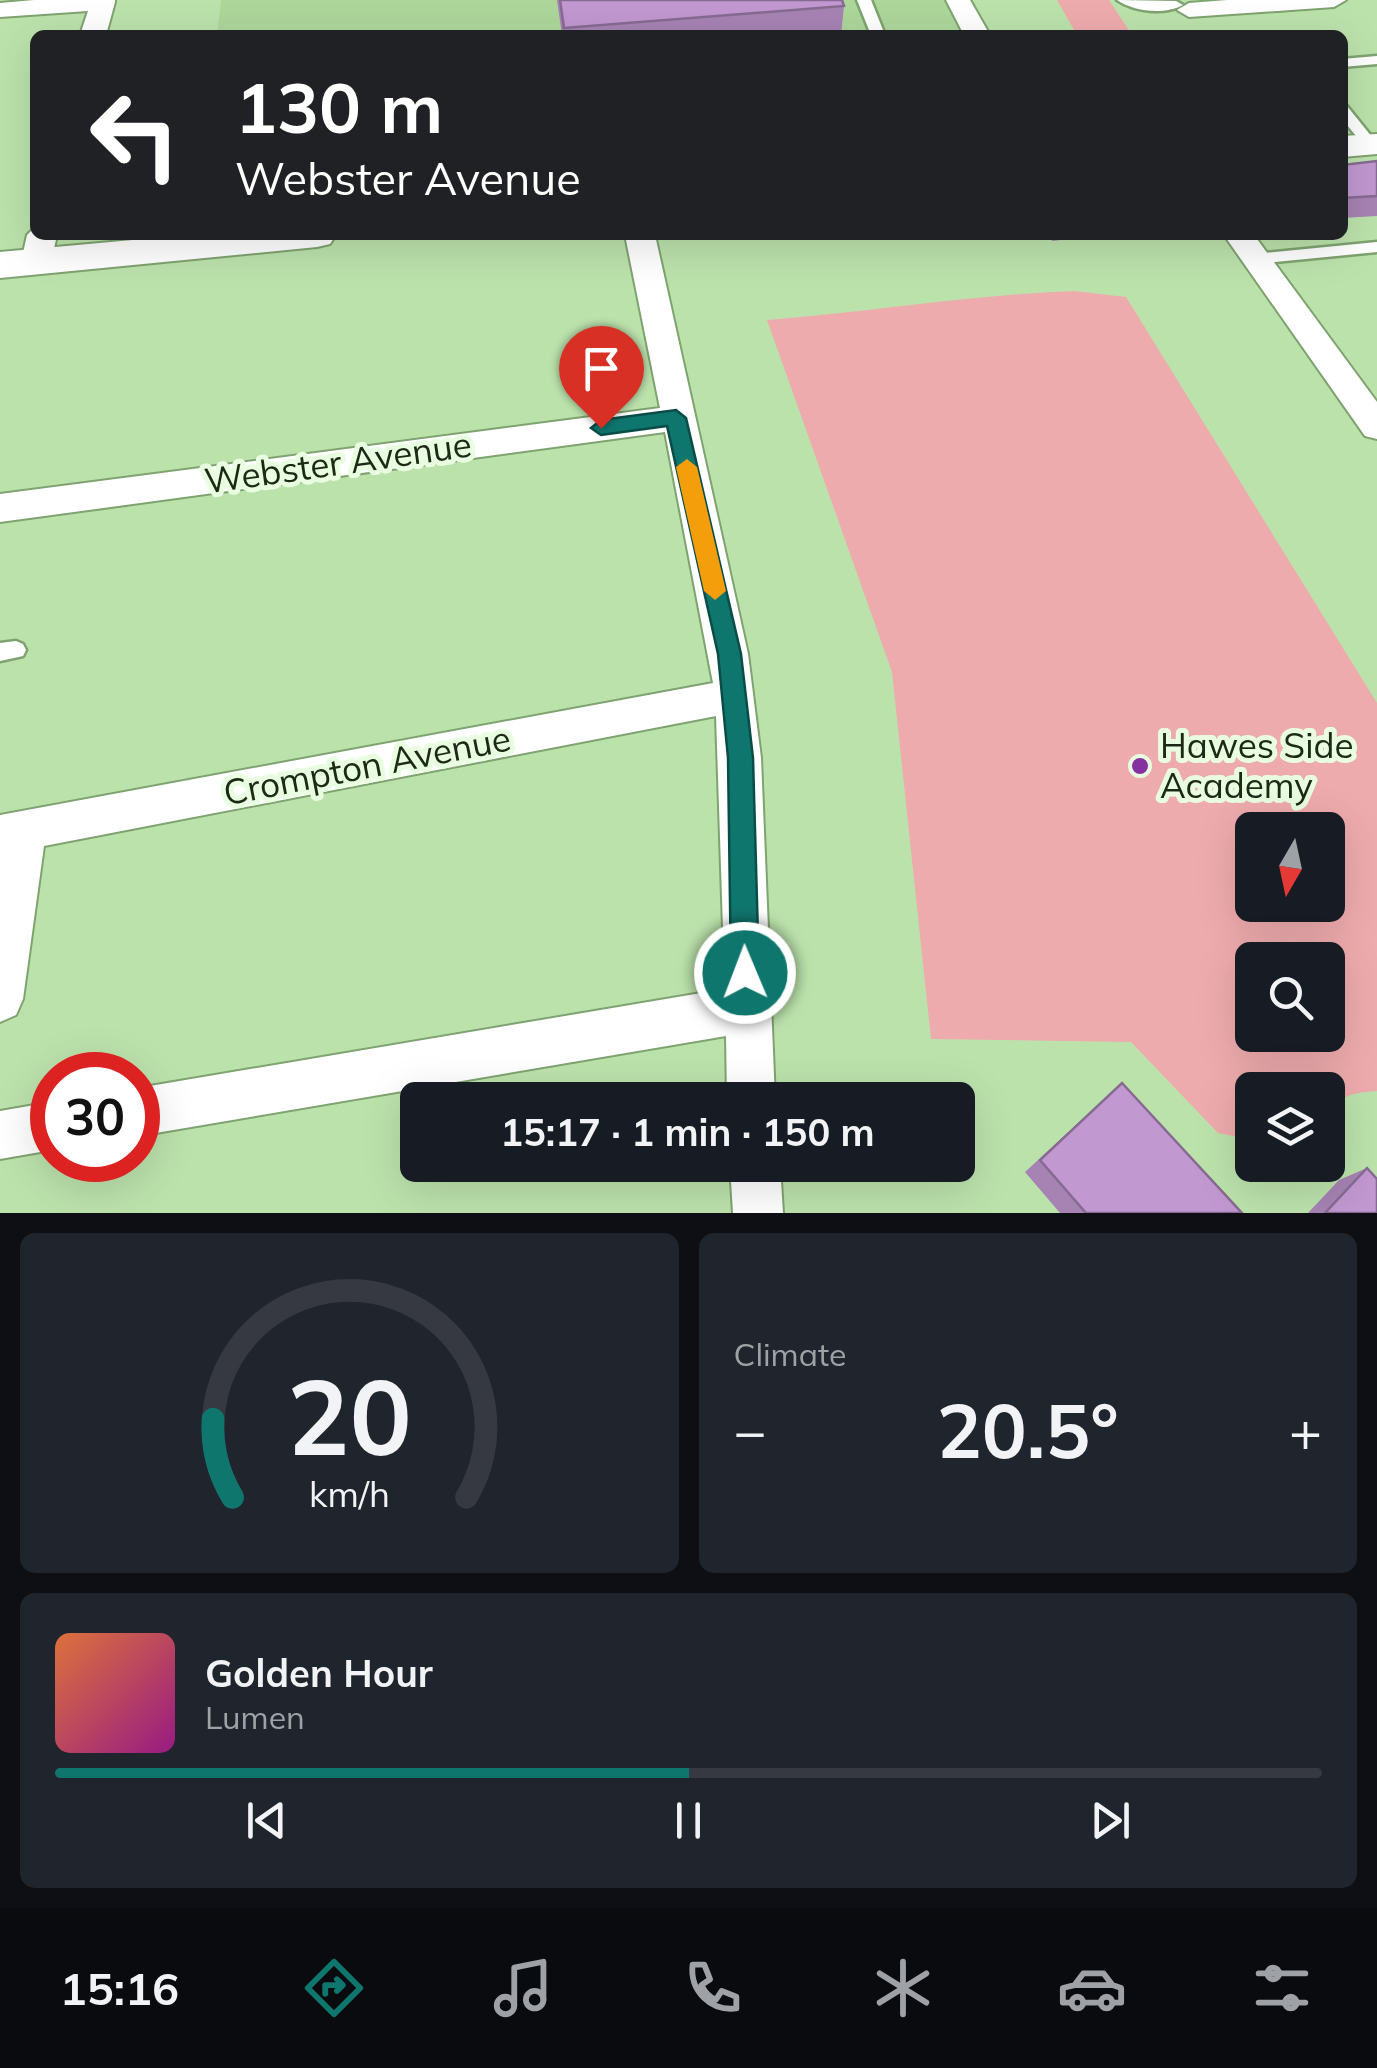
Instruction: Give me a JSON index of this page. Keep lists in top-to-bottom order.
{
  "streets": {
    "street": ["Webster Avenue", "Crompton Avenue"]
  },
  "places": ["Hawes Side Academy"],
  "north": "bottom",
  "page": {
    "turn": ["130 m", "Webster Avenue"],
    "limit": "30",
    "trip": "15:17 · 1 min · 150 m",
    "tile": "Climate",
    "heat": ["−", "20.5°", "+"],
    "song": ["Golden Hour", "Lumen"],
    "tabs": "15:16",
    "gauge": ["20", "km/h"]
  }
}
